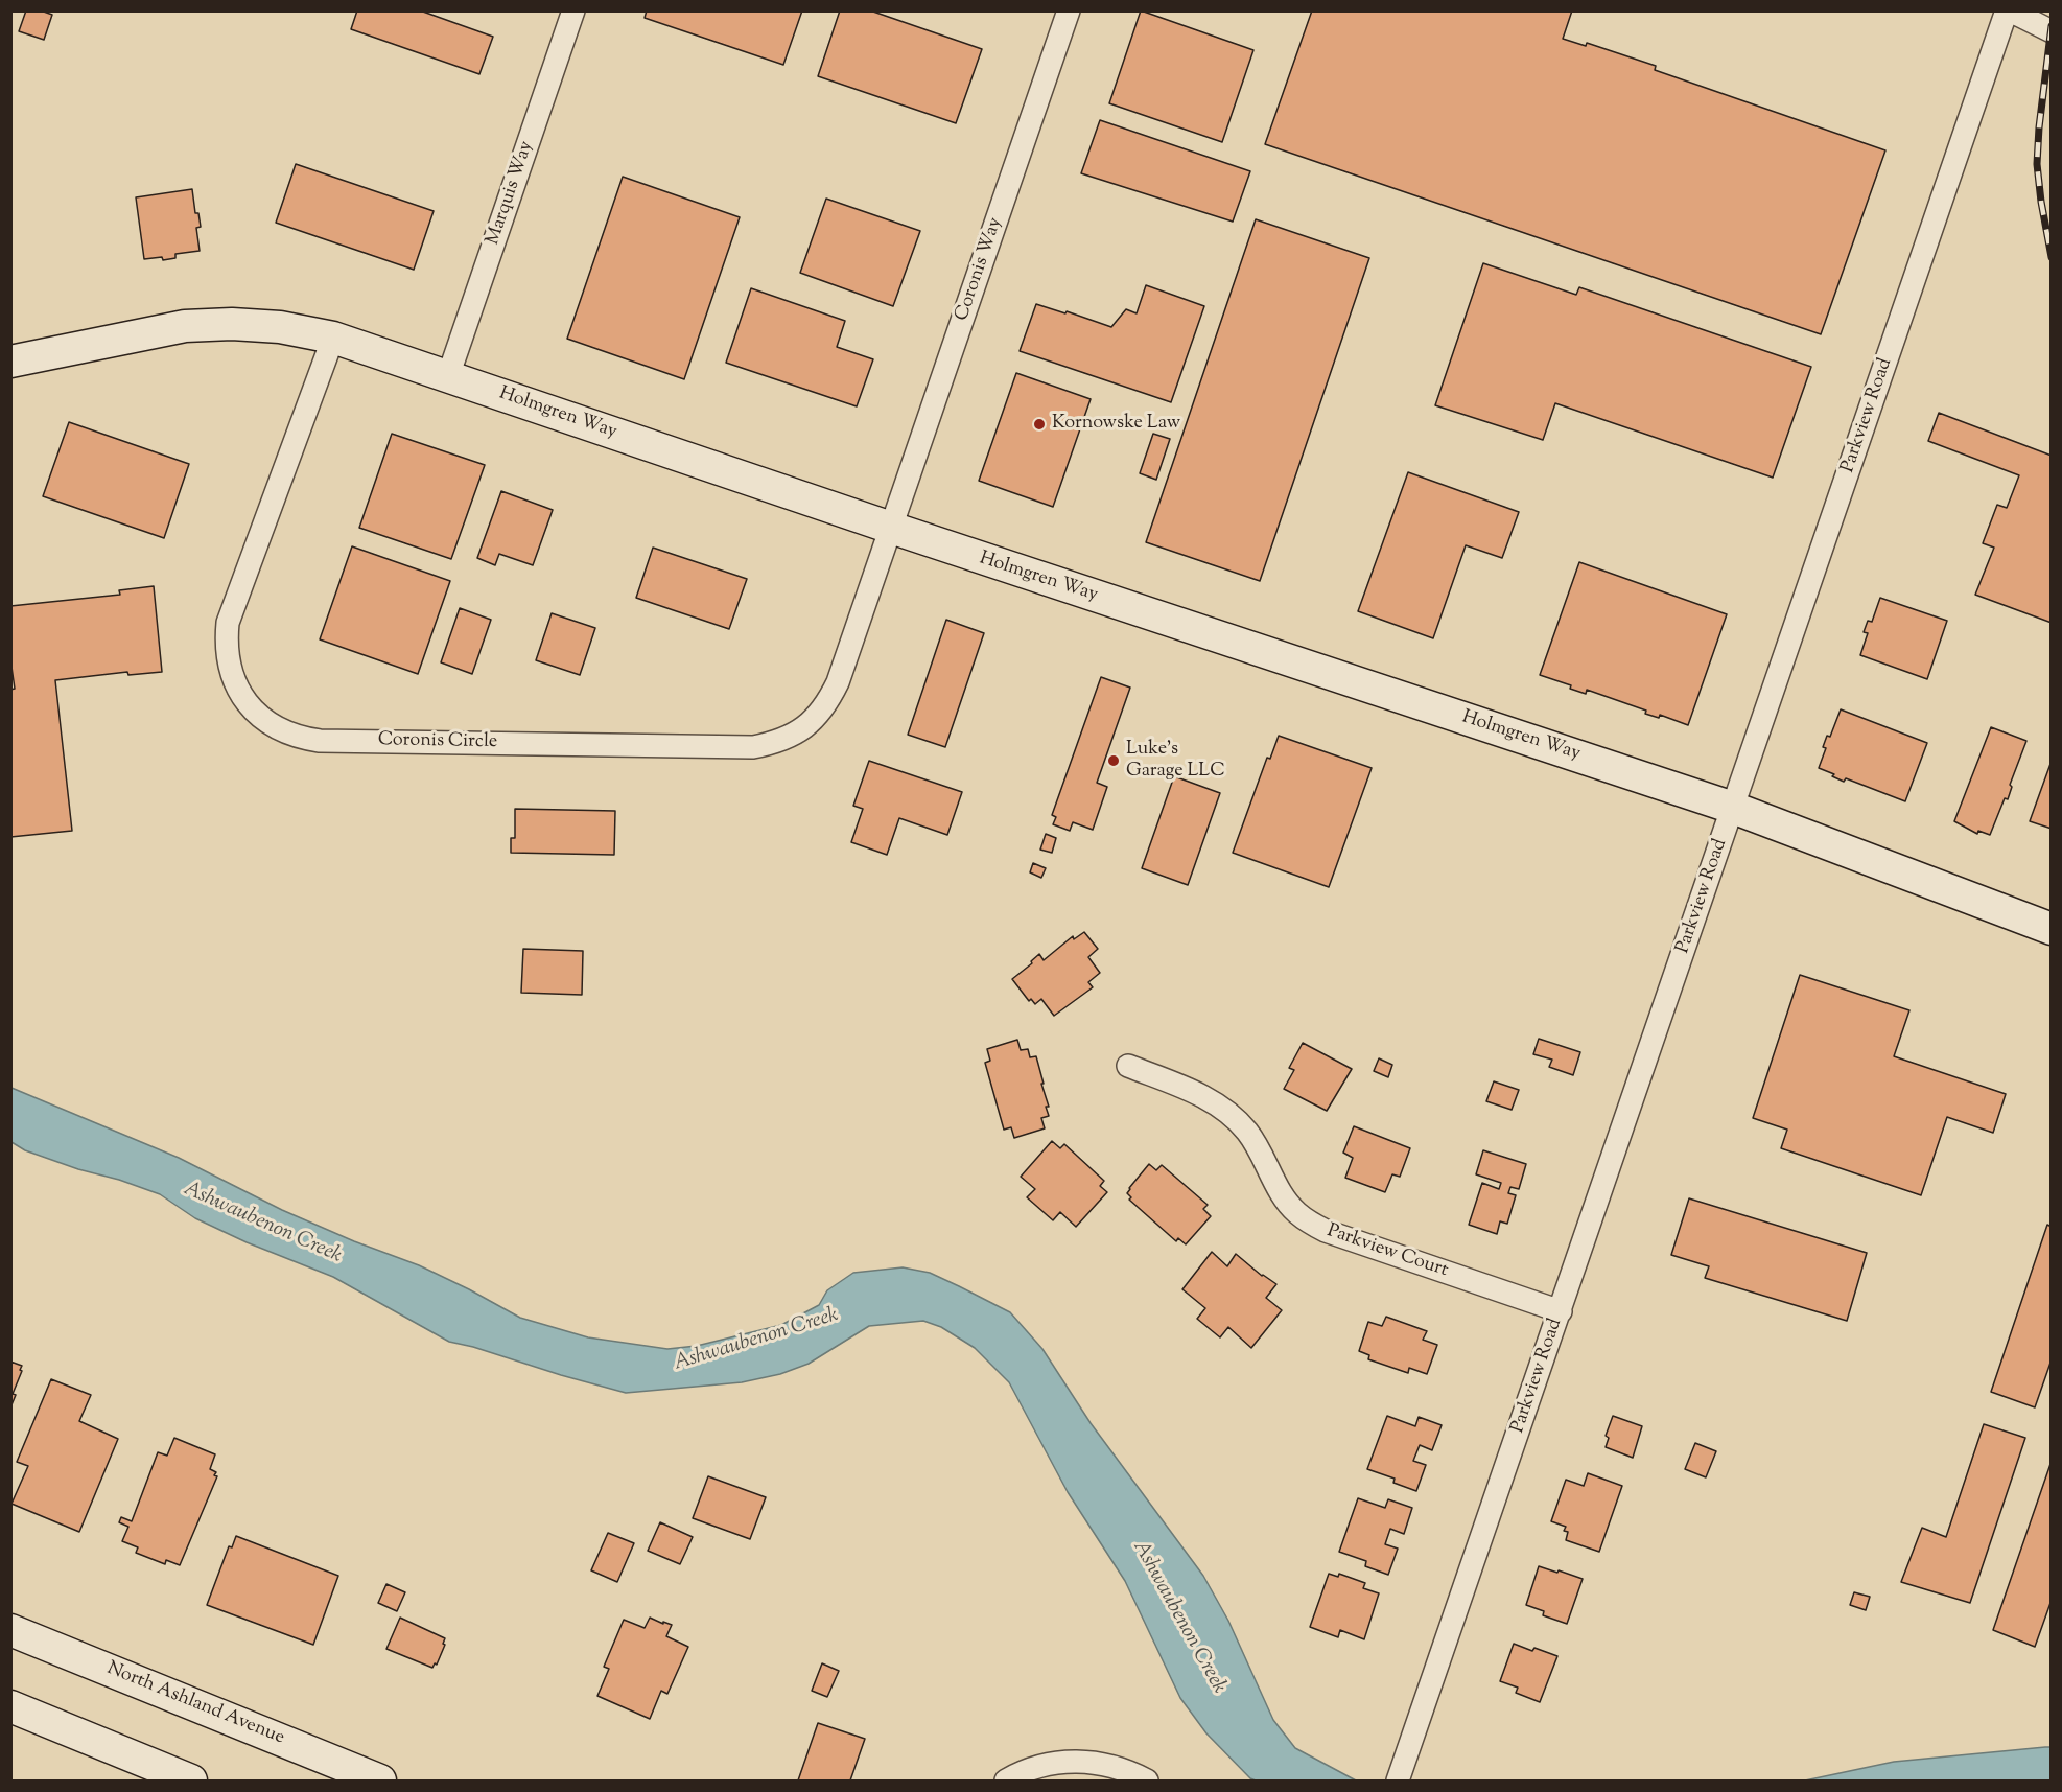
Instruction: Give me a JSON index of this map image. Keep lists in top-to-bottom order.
{
  "streets": {
    "street": [
      "Marquis Way",
      "Coronis Way",
      "Holmgren Way",
      "Parkview Road",
      "Coronis Circle",
      "Parkview Court",
      "North Ashland Avenue"
    ]
  },
  "crossings": [
    ["Marquis Way", "Holmgren Way"],
    ["Coronis Way", "Holmgren Way"],
    ["Coronis Way", "Coronis Circle"],
    ["Holmgren Way", "Parkview Road"],
    ["Holmgren Way", "Coronis Circle"],
    ["Parkview Road", "Parkview Court"]
  ],
  "water": ["Ashwaubenon Creek"],
  "places": ["Kornowske Law", "Luke's Garage LLC"]
}
